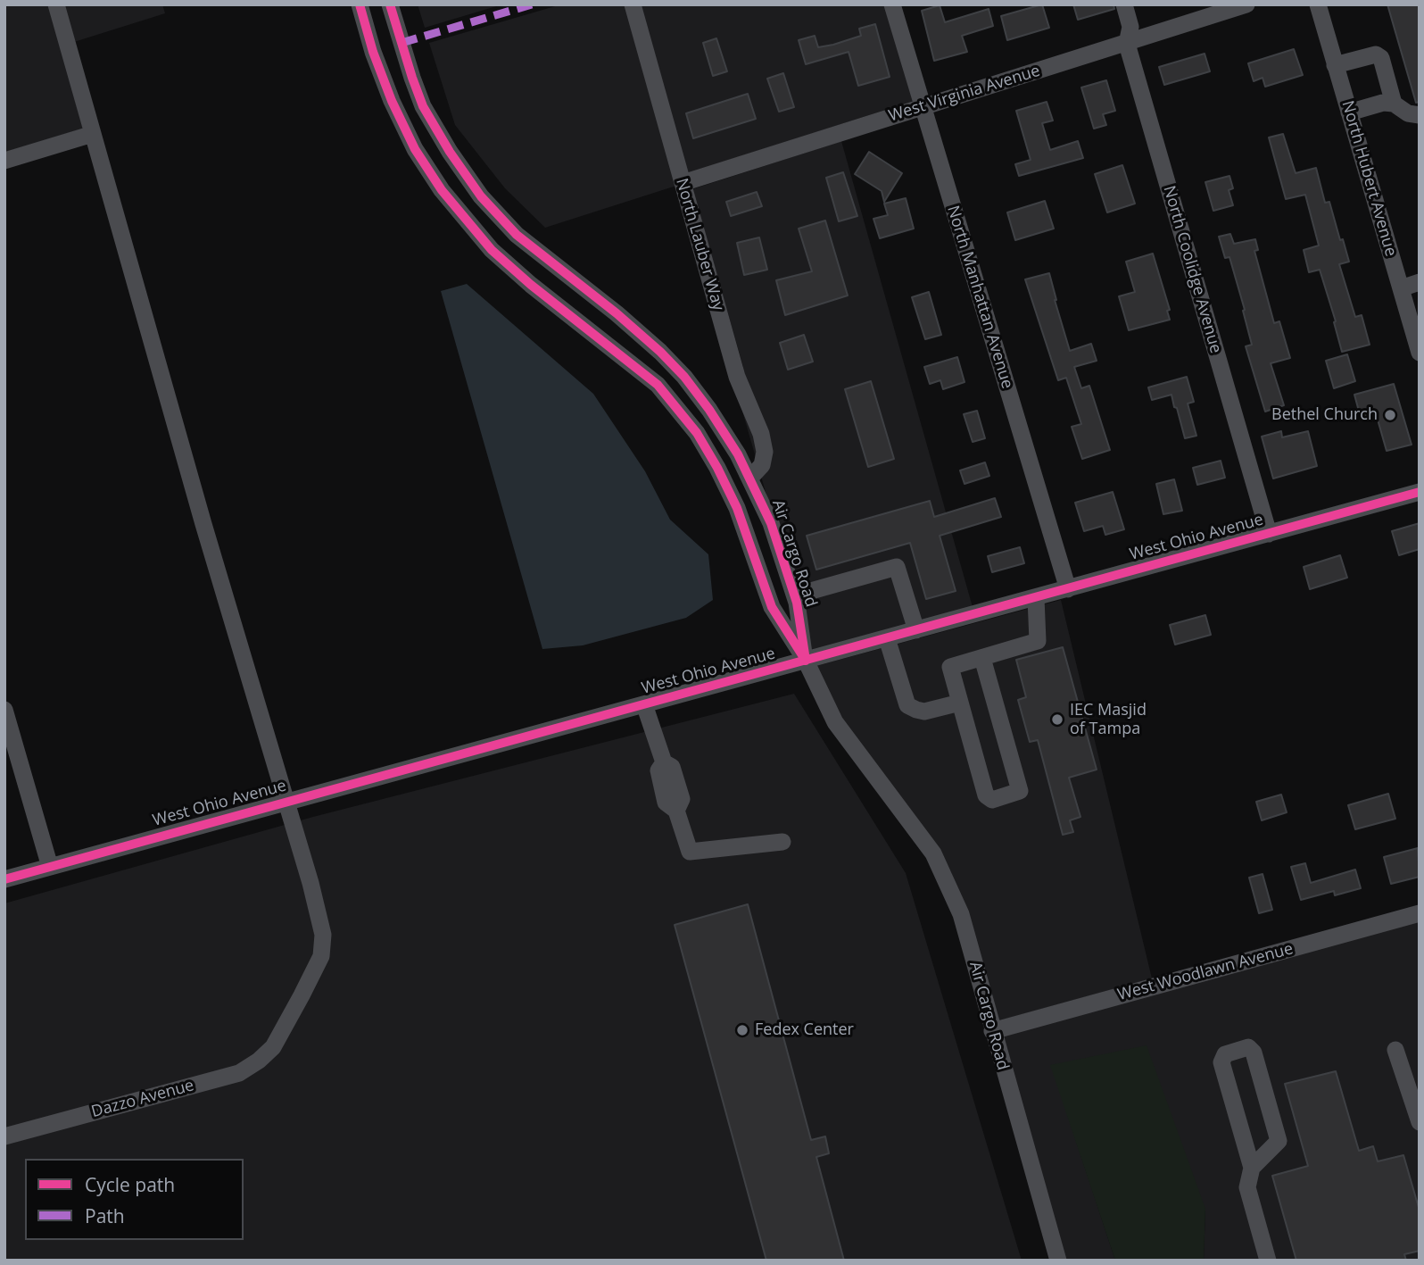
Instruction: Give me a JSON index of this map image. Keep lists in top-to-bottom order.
{
  "streets": {
    "street": [
      "West Virginia Avenue",
      "North Hubert Avenue",
      "North Lauber Way",
      "North Coolidge Avenue",
      "North Manhattan Avenue",
      "West Ohio Avenue",
      "Air Cargo Road",
      "West Woodlawn Avenue",
      "Dazzo Avenue"
    ]
  },
  "crossings": [
    ["West Virginia Avenue", "North Lauber Way"],
    ["West Virginia Avenue", "North Coolidge Avenue"],
    ["West Virginia Avenue", "North Manhattan Avenue"],
    ["North Lauber Way", "Air Cargo Road"],
    ["North Coolidge Avenue", "West Ohio Avenue"],
    ["North Manhattan Avenue", "West Ohio Avenue"],
    ["West Ohio Avenue", "Air Cargo Road"],
    ["West Ohio Avenue", "Dazzo Avenue"],
    ["Air Cargo Road", "West Woodlawn Avenue"]
  ],
  "places": ["Bethel Church", "IEC Masjid of Tampa", "Fedex Center"],
  "legend": ["Cycle path", "Path"]
}
